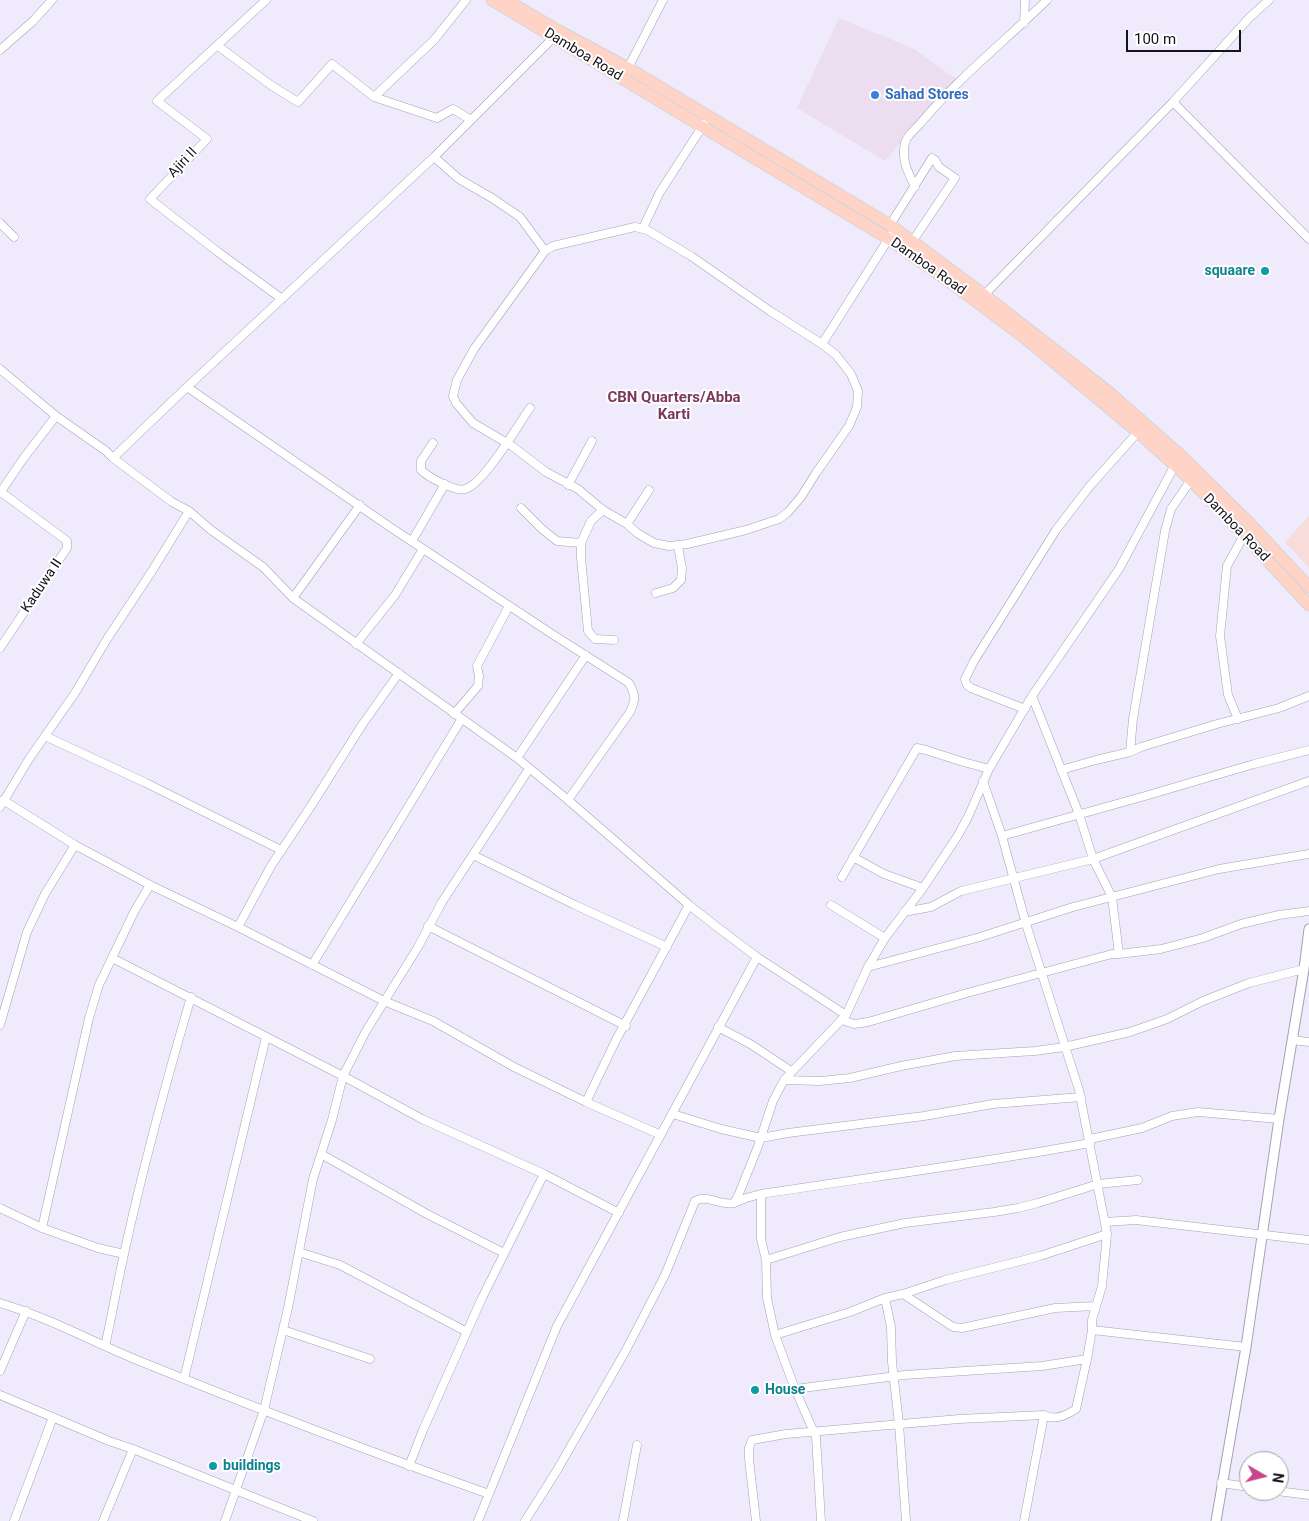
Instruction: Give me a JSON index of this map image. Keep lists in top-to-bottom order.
{
  "streets": {
    "main road": ["Damboa Road"],
    "street": ["Ajiri II", "Kaduwa II"]
  },
  "districts": ["CBN Quarters/Abba Karti"],
  "places": [
    "Sahad Stores",
    "squaare",
    "House",
    "buildings"
  ],
  "scale_bar": "100 m",
  "north": "right"
}
